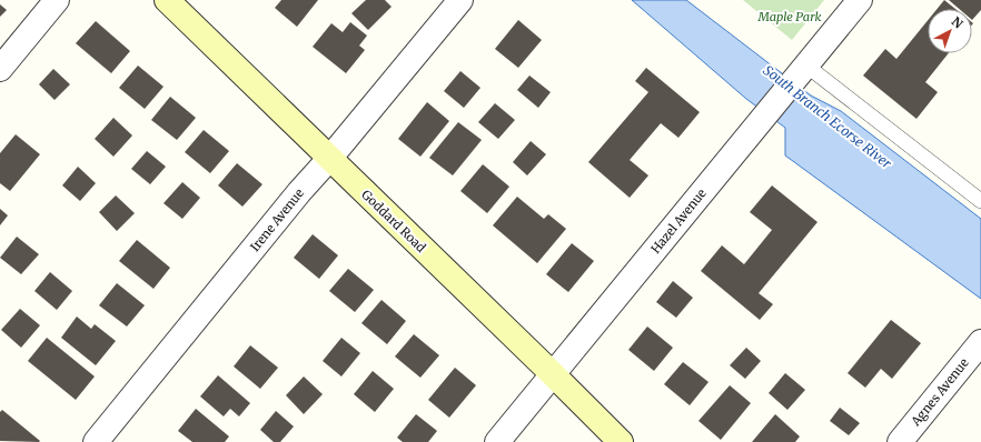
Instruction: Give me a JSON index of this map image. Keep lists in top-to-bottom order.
{
  "streets": {
    "street": [
      "Irene Avenue",
      "Goddard Road",
      "Hazel Avenue",
      "Agnes Avenue"
    ]
  },
  "crossings": [
    ["Irene Avenue", "Goddard Road"],
    ["Goddard Road", "Hazel Avenue"]
  ],
  "water": ["South Branch Ecorse River"],
  "parks": ["Maple Park"],
  "north": "top right"
}
